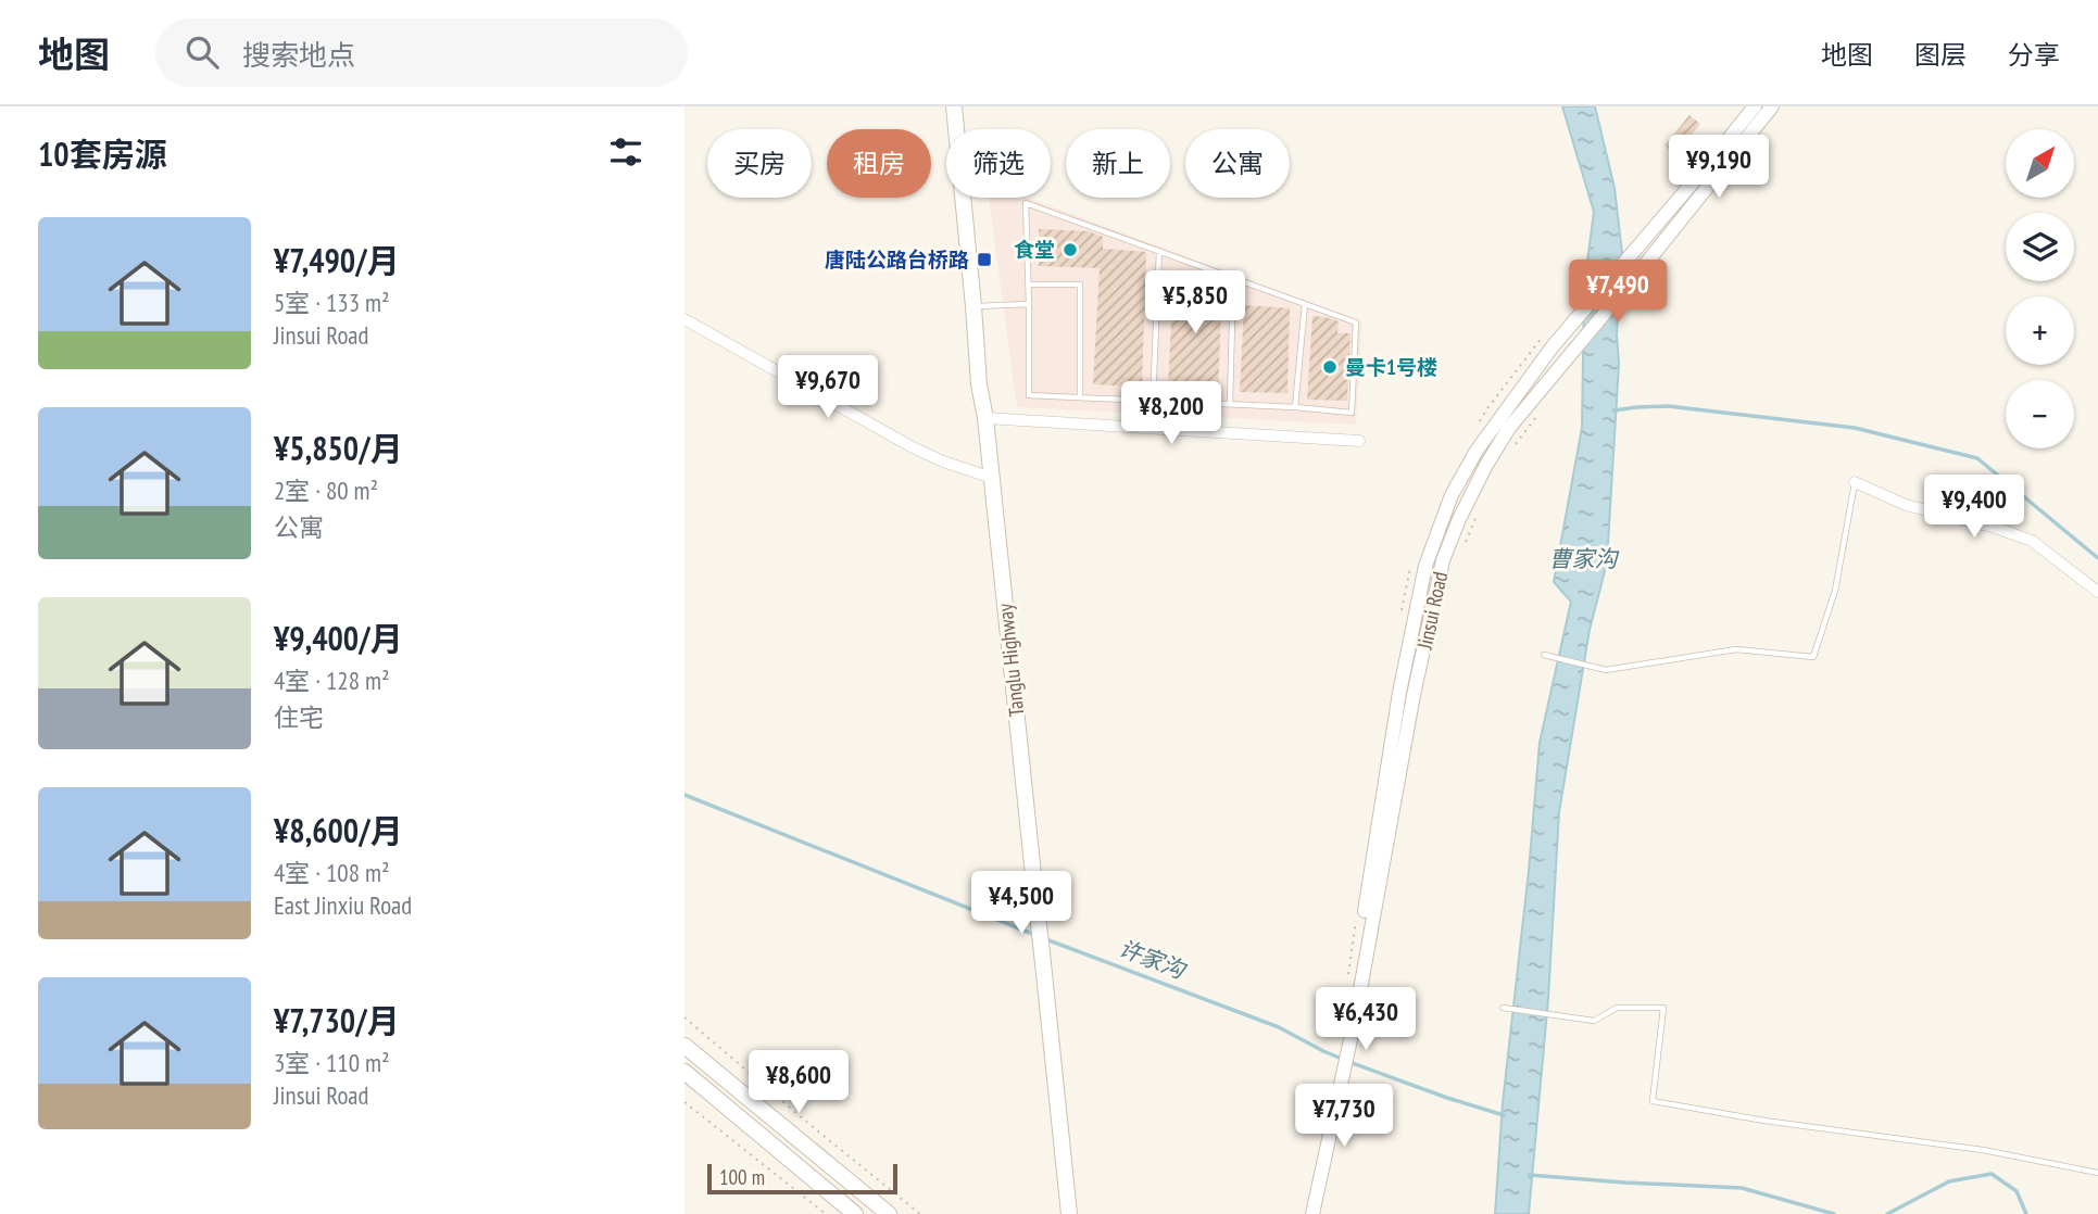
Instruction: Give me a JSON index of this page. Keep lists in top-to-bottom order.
{
  "streets": {
    "main road": ["Tanglu Highway"],
    "street": ["Jinsui Road"]
  },
  "water": ["曹家沟", "许家沟"],
  "places": {
    "other": ["食堂", "曼卡1号楼"],
    "transit": ["唐陆公路台桥路"]
  },
  "scale_bar": "100 m",
  "north": "top right",
  "page": {
    "header": "地图",
    "search": "搜索地点",
    "nav": ["地图", "图层", "分享"],
    "heading": "10套房源",
    "map_buttons": ["+", "−"],
    "chip": [
      "买房",
      "租房",
      "筛选",
      "新上",
      "公寓"
    ],
    "price": [
      "¥9,190",
      "¥7,490",
      "¥5,850",
      "¥9,670",
      "¥8,200",
      "¥9,400",
      "¥4,500",
      "¥6,430",
      "¥8,600",
      "¥7,730"
    ],
    "list": [
      {
        "name": "¥7,490/月",
        "note": "5室 · 133 m² · Jinsui Road"
      },
      {
        "name": "¥5,850/月",
        "note": "2室 · 80 m² · 公寓"
      },
      {
        "name": "¥9,400/月",
        "note": "4室 · 128 m² · 住宅"
      },
      {
        "name": "¥8,600/月",
        "note": "4室 · 108 m² · East Jinxiu Road"
      },
      {
        "name": "¥7,730/月",
        "note": "3室 · 110 m² · Jinsui Road"
      }
    ],
    "scale": "100 m"
  }
}
